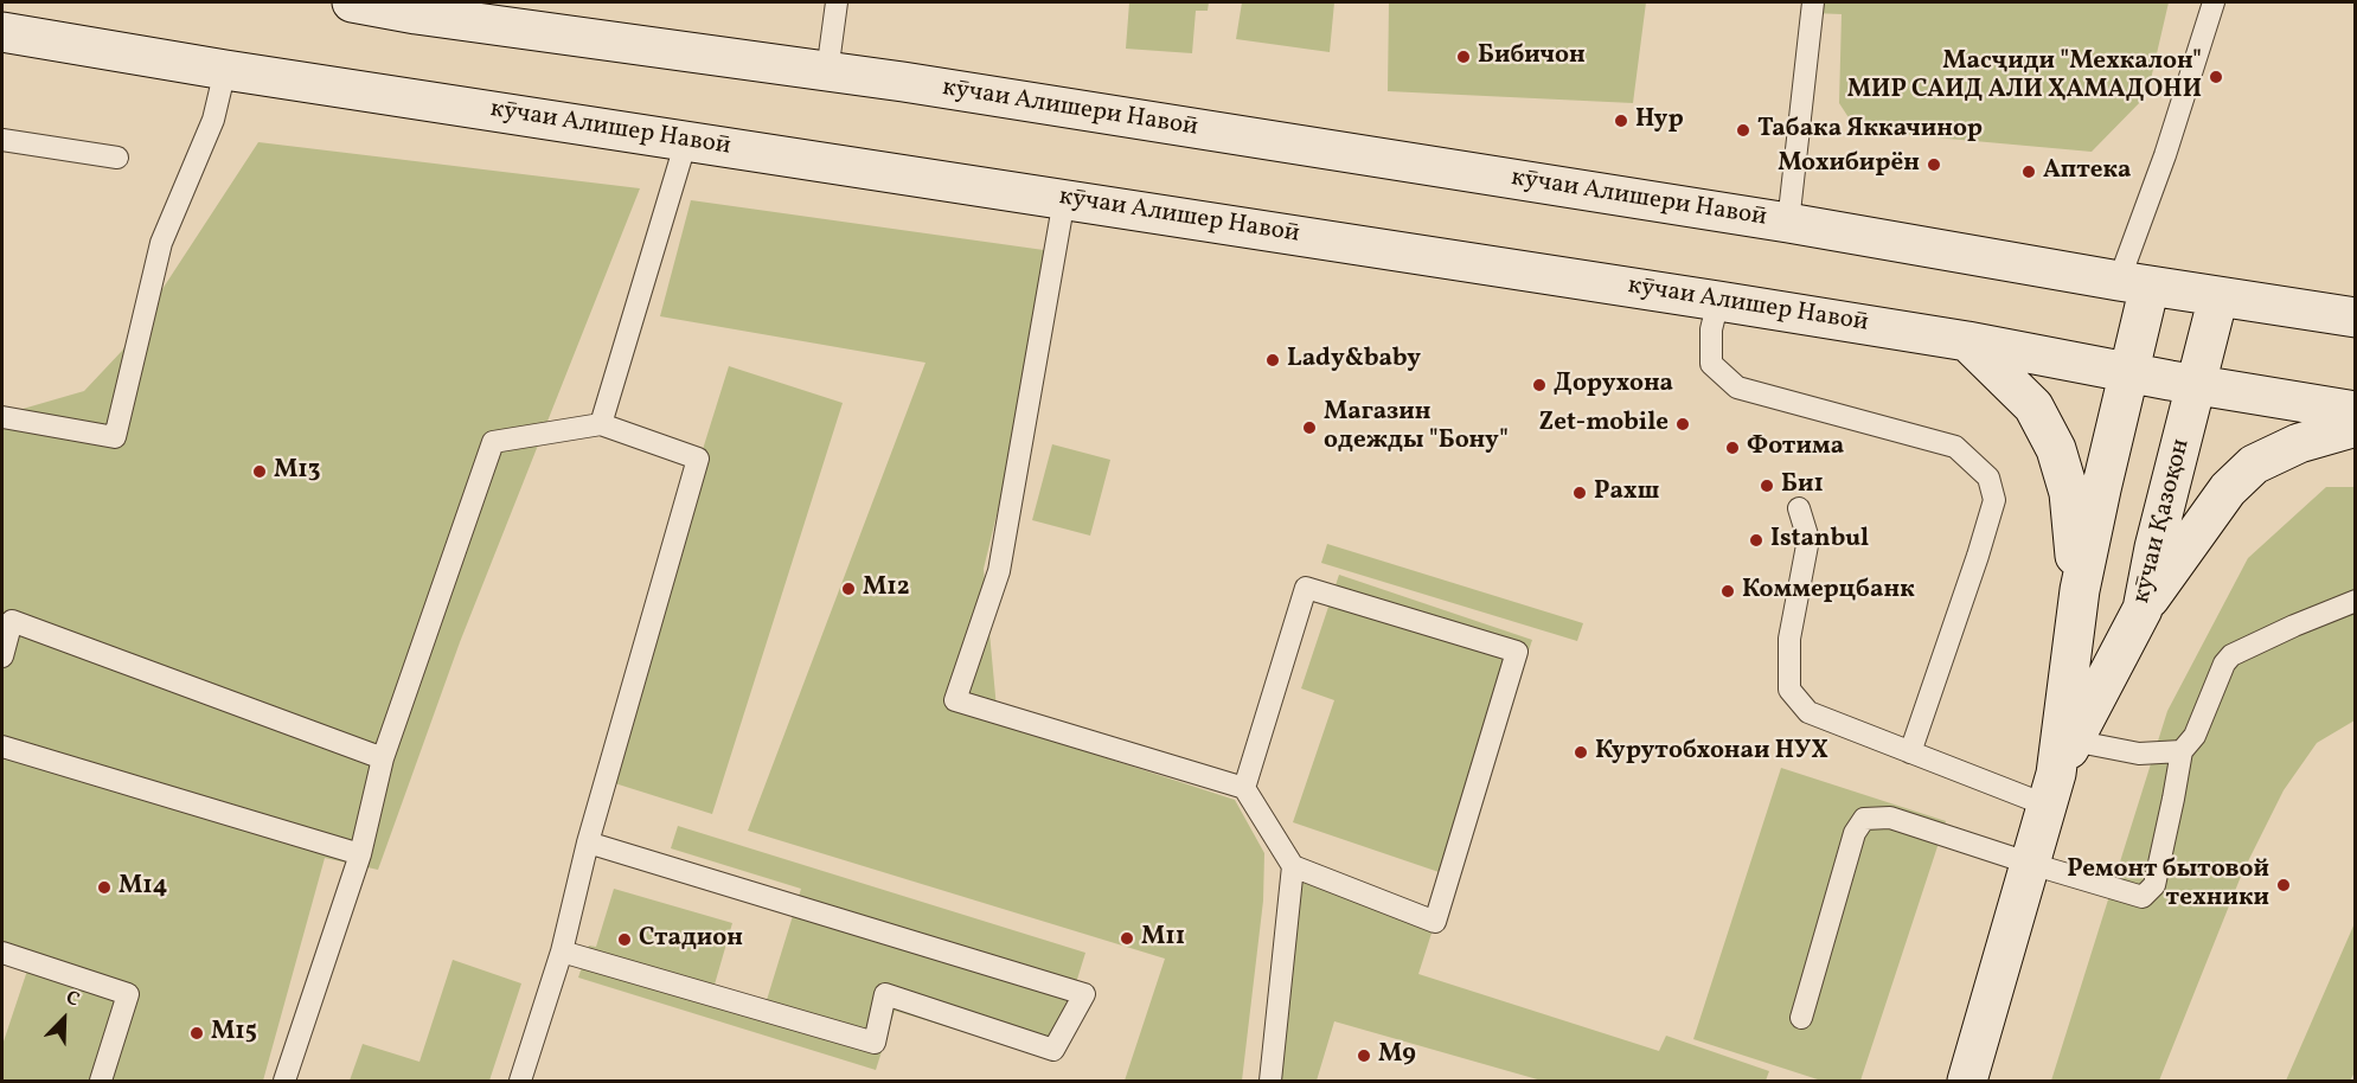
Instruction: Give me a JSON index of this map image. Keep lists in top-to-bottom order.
{
  "streets": {
    "street": ["кӯчаи Алишери Навоӣ", "кӯчаи Алишер Навоӣ", "кӯчаи Қазоқон"]
  },
  "crossings": [
    ["кӯчаи Алишер Навоӣ", "кӯчаи Қазоқон"]
  ],
  "places": [
    "Бибичон",
    "Масҷиди \"Мехкалон\" МИР САИД АЛИ ҲАМАДОНИ",
    "Нур",
    "Табака Яккачинор",
    "Мохибирён",
    "Аптека",
    "Lady&baby",
    "Дорухона",
    "Zet-mobile",
    "Магазин одежды \"Бону\"",
    "Фотима",
    "М13",
    "Би1",
    "Рахш",
    "Istanbul",
    "М12",
    "Коммерцбанк",
    "Курутобхонаи НУХ",
    "Ремонт бытовой техники",
    "М14",
    "М11",
    "Стадион",
    "М15",
    "М9"
  ],
  "north": "top right"
}
